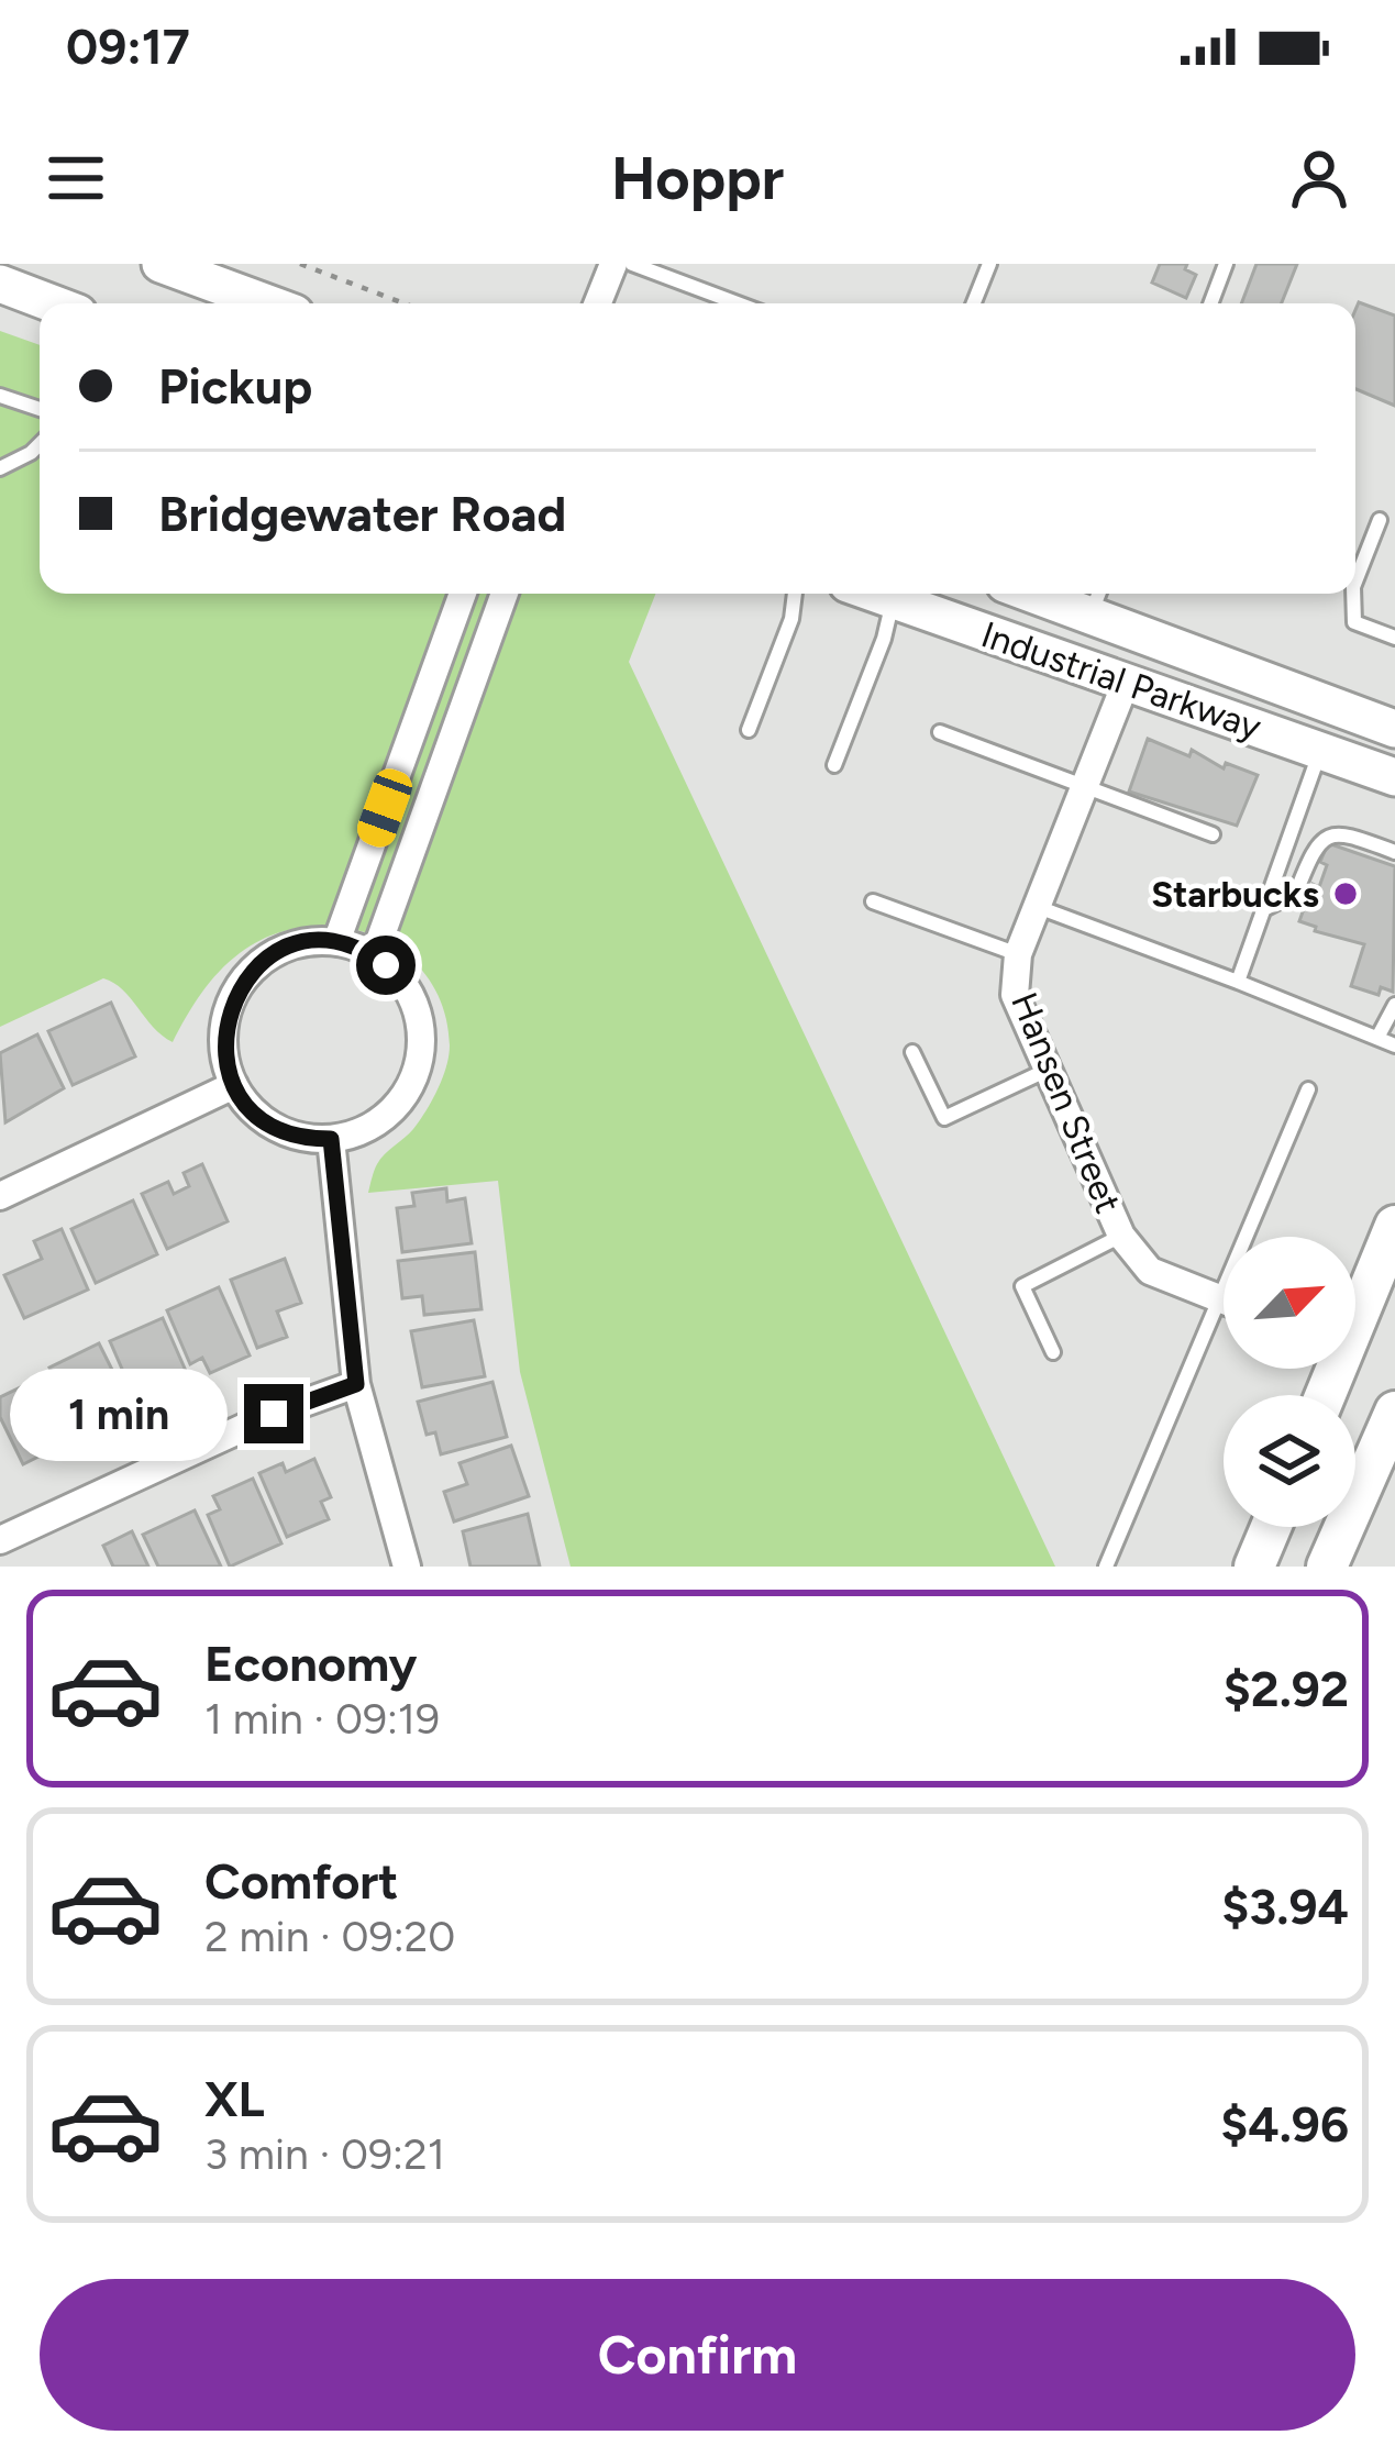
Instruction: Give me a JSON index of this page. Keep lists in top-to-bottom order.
{
  "streets": {
    "main road": ["Industrial Parkway"],
    "street": ["Hansen Street"]
  },
  "crossings": [
    ["Industrial Parkway", "Hansen Street"]
  ],
  "places": ["Starbucks"],
  "north": "top right",
  "page": {
    "status": "09:17",
    "header": "Hoppr",
    "banner": ["Pickup", "Bridgewater Road"],
    "bubble": "1 min",
    "list": [
      {
        "name": "Economy",
        "note": "1 min · 09:19",
        "value": "$2.92"
      },
      {
        "name": "Comfort",
        "note": "2 min · 09:20",
        "value": "$3.94"
      },
      {
        "name": "XL",
        "note": "3 min · 09:21",
        "value": "$4.96"
      }
    ],
    "buttons": "Confirm"
  }
}
